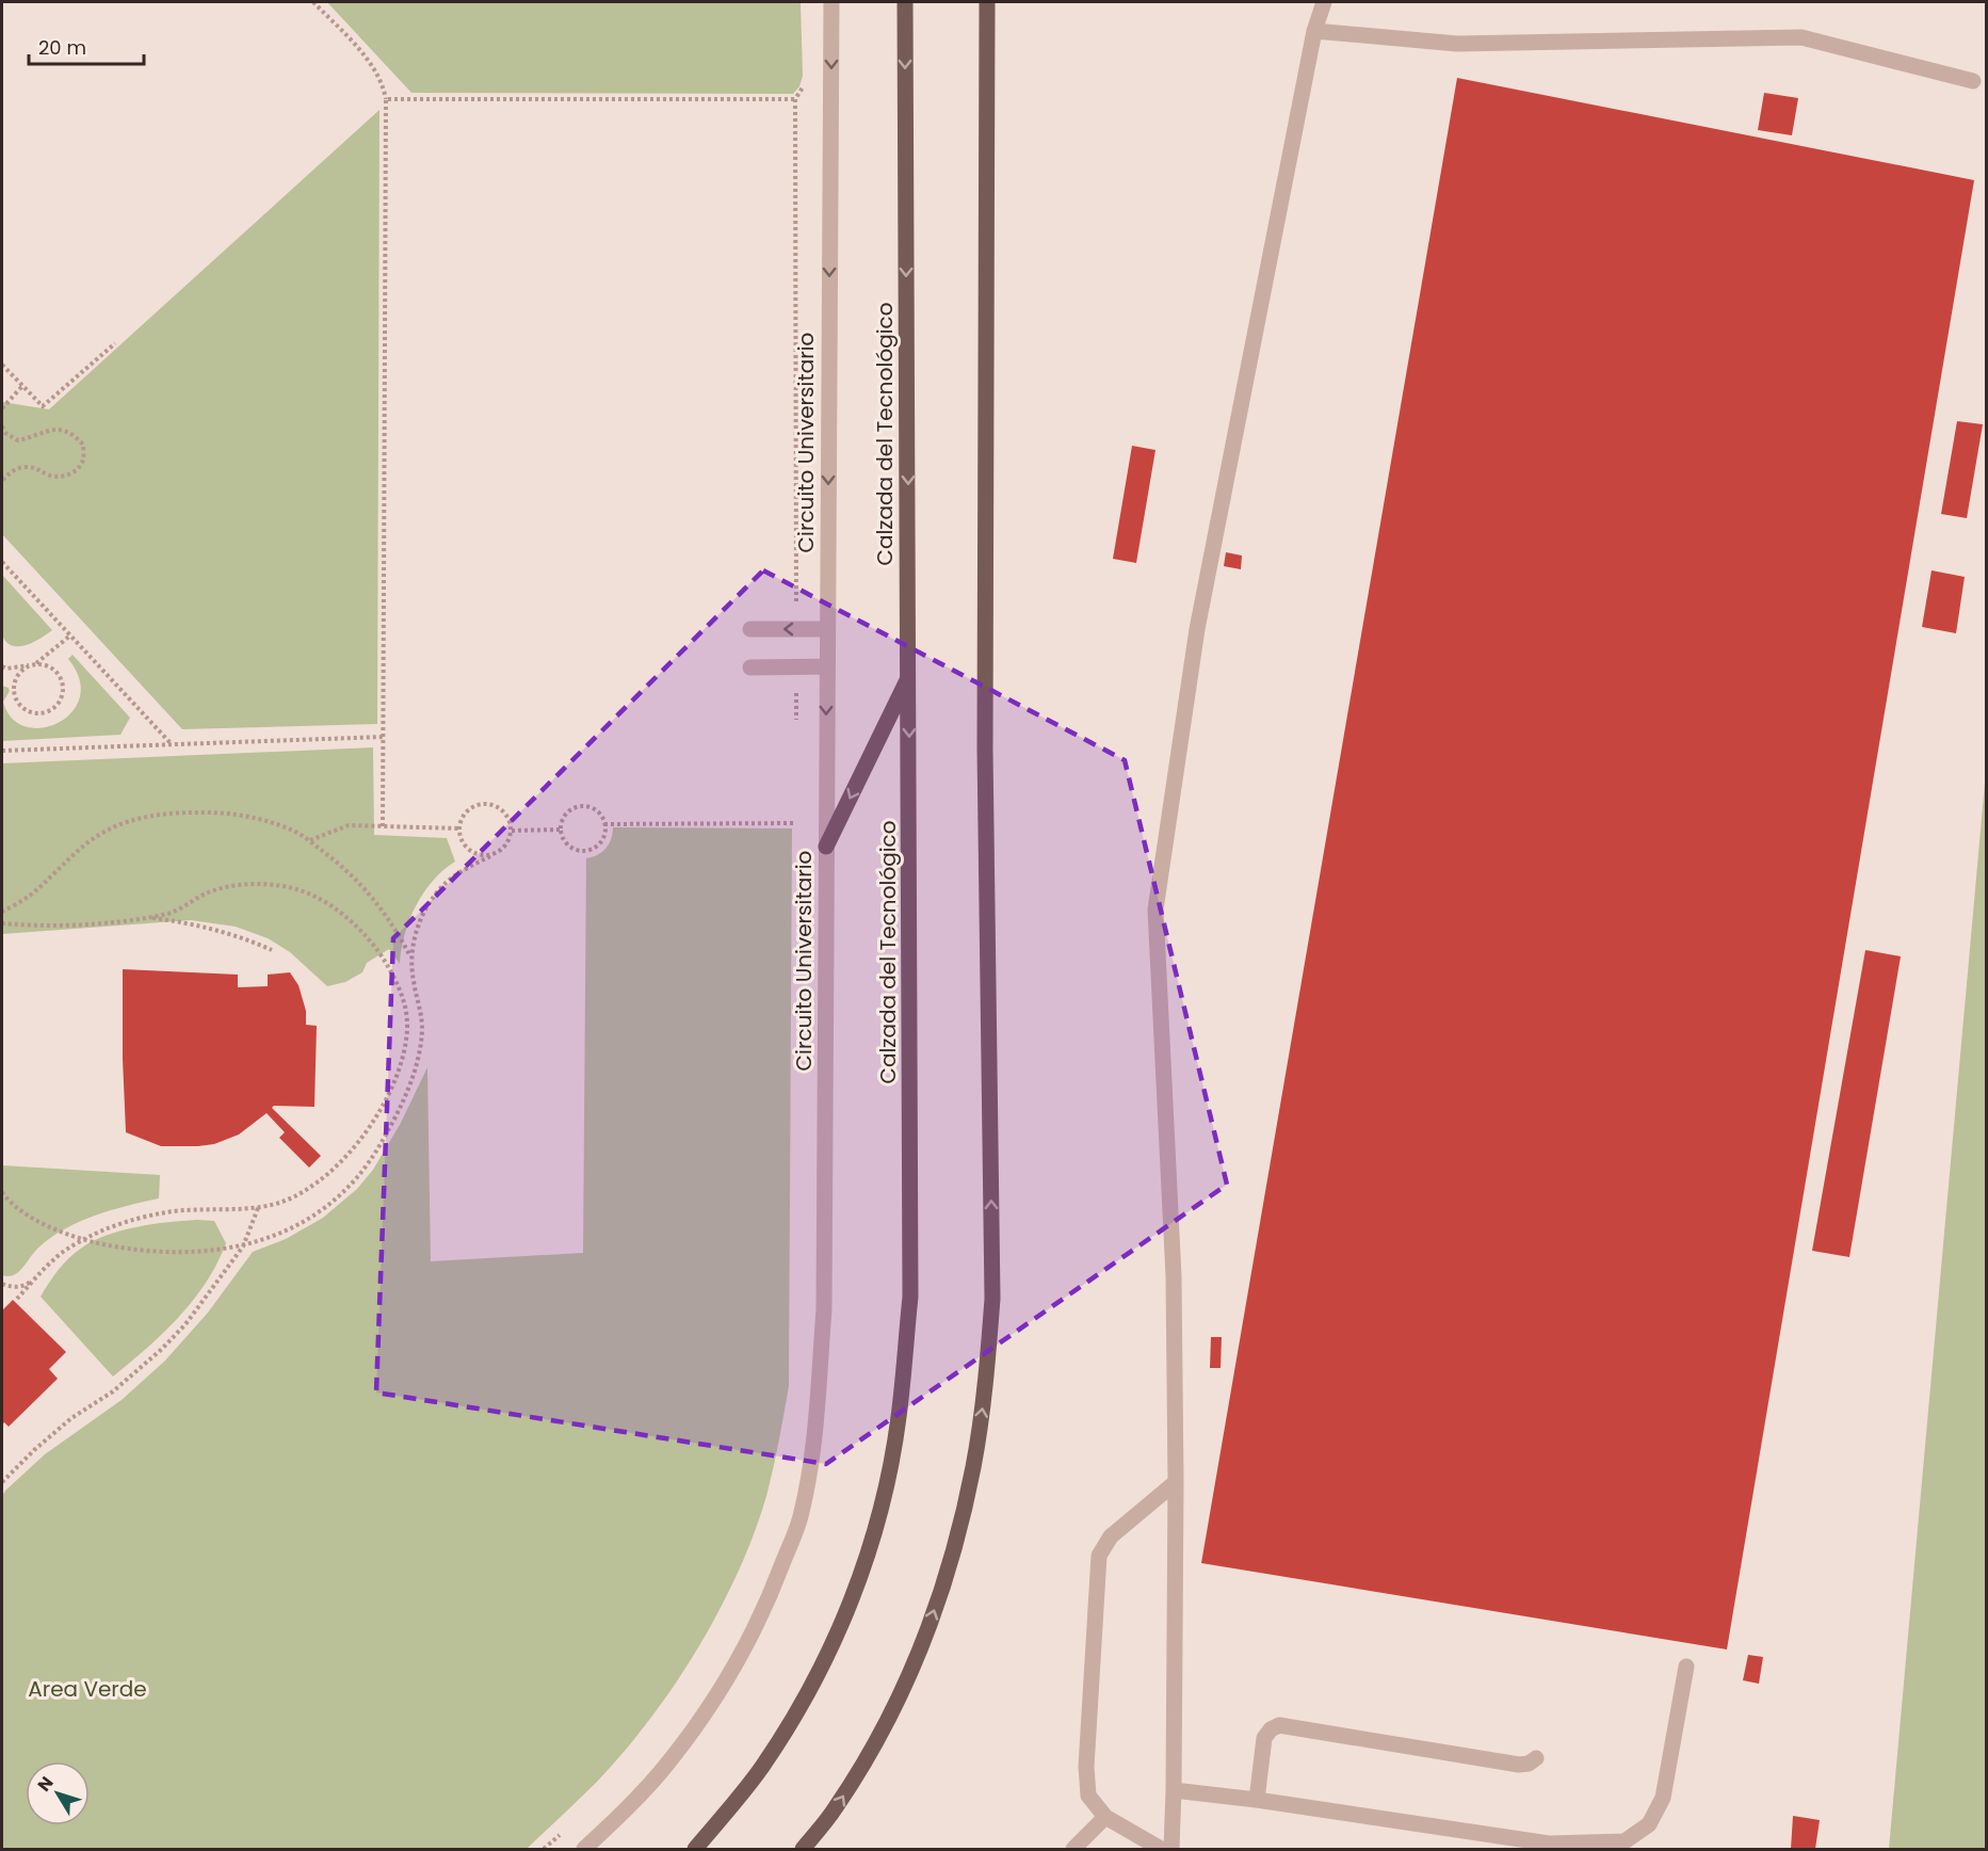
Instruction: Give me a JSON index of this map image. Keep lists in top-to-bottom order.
{
  "streets": {
    "main road": ["Calzada del Tecnológico"],
    "street": ["Circuito Universitario"]
  },
  "one_way": ["Circuito Universitario"],
  "parks": ["Area Verde"],
  "scale_bar": "20 m",
  "north": "top left"
}
